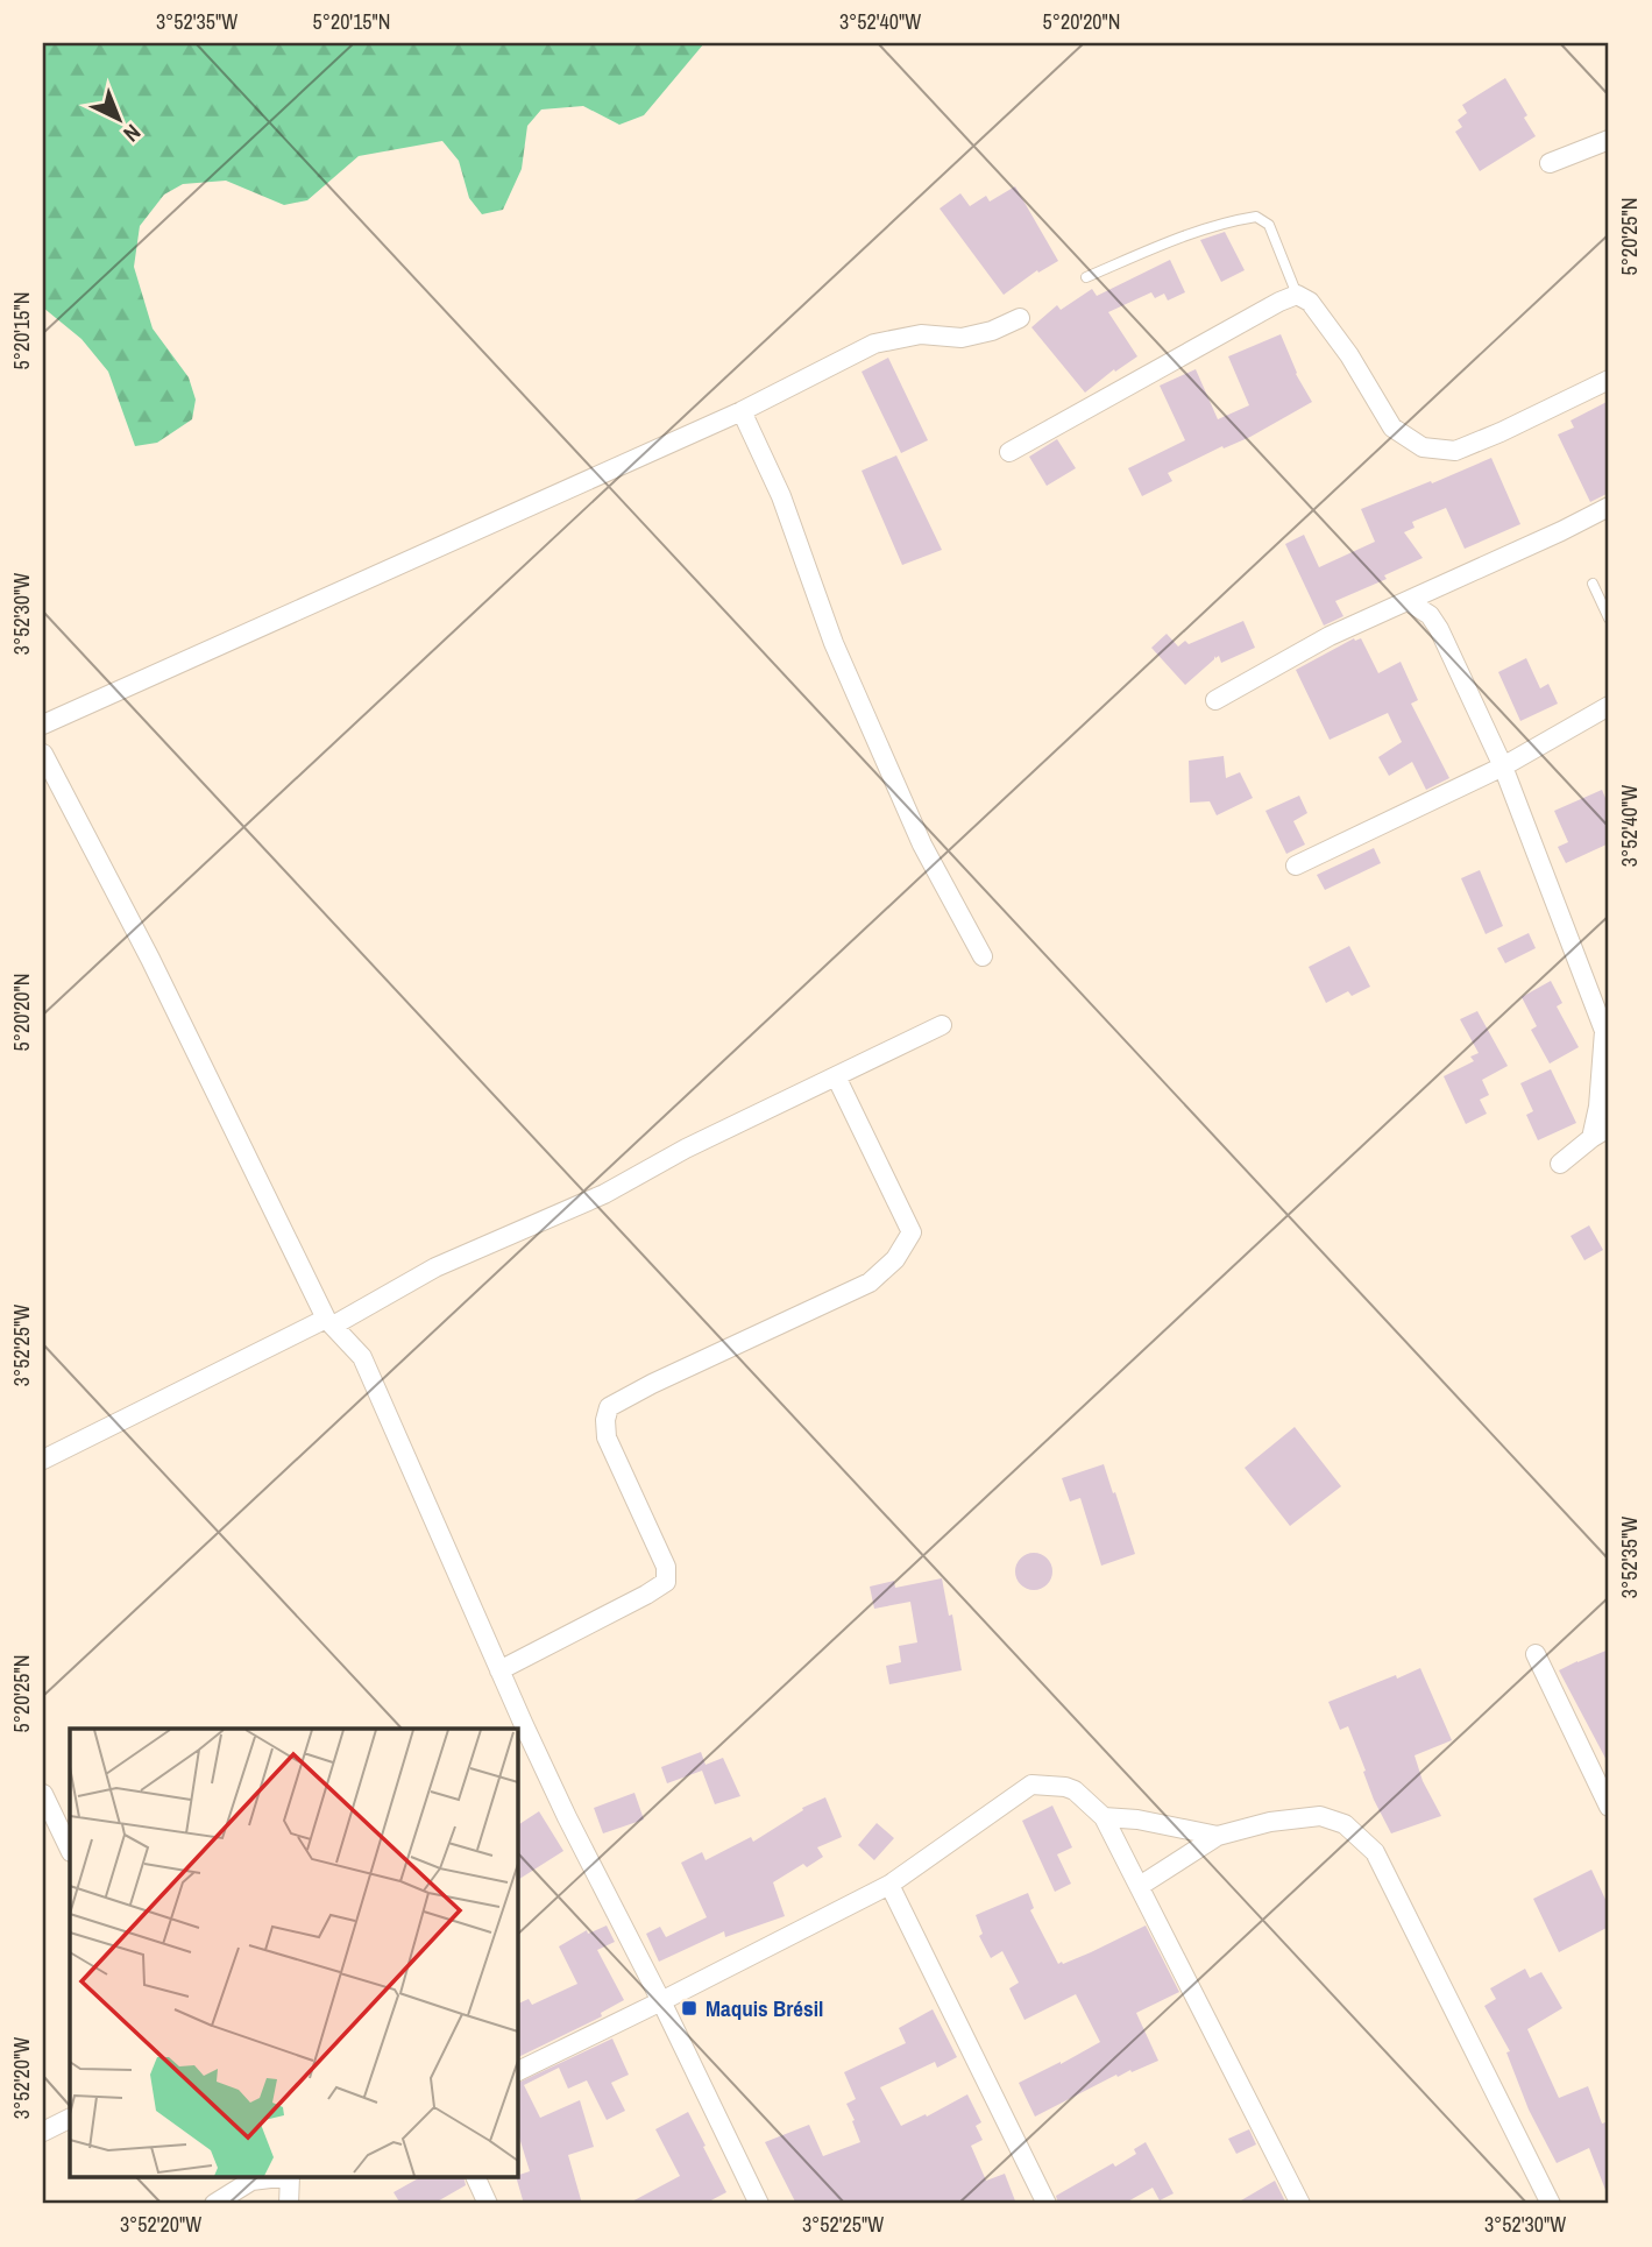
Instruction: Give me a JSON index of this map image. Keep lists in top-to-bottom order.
{
  "places": {
    "transit": ["Maquis Brésil"]
  },
  "north": "bottom right",
  "coordinates": [
    "3°52'35\"W",
    "5°20'15\"N",
    "3°52'40\"W",
    "5°20'20\"N",
    "5°20'25\"N",
    "3°52'30\"W",
    "3°52'25\"W",
    "3°52'20\"W"
  ]
}
